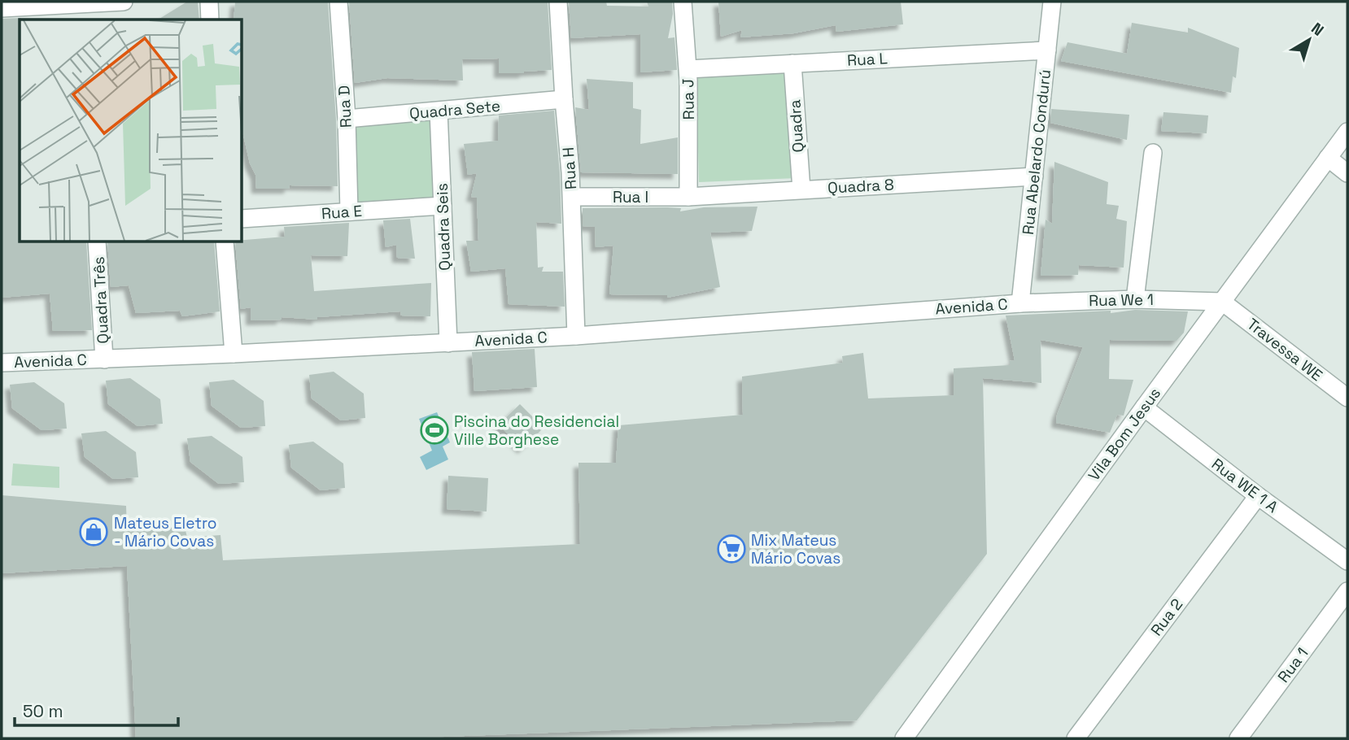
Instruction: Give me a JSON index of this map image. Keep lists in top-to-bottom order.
{
  "streets": {
    "street": [
      "Rua L",
      "Rua J",
      "Rua D",
      "Quadra Sete",
      "Quadra",
      "Rua Abelardo Condurú",
      "Rua H",
      "Quadra 8",
      "Rua I",
      "Rua E",
      "Quadra Seis",
      "Quadra Três",
      "Rua We 1",
      "Avenida C",
      "Travessa WE",
      "Vila Bom Jesus",
      "Rua WE 1 A",
      "Rua 2",
      "Rua 1"
    ]
  },
  "crossings": [
    ["Rua L", "Rua J"],
    ["Rua L", "Quadra"],
    ["Rua L", "Rua Abelardo Condurú"],
    ["Rua J", "Quadra 8"],
    ["Rua J", "Rua I"],
    ["Rua D", "Quadra Sete"],
    ["Rua D", "Rua E"],
    ["Quadra Sete", "Rua H"],
    ["Quadra Sete", "Quadra Seis"],
    ["Quadra", "Quadra 8"],
    ["Rua Abelardo Condurú", "Quadra 8"],
    ["Rua Abelardo Condurú", "Rua We 1"],
    ["Rua Abelardo Condurú", "Avenida C"],
    ["Rua H", "Rua I"],
    ["Rua H", "Avenida C"],
    ["Quadra 8", "Rua I"],
    ["Rua E", "Quadra Seis"],
    ["Quadra Seis", "Avenida C"],
    ["Quadra Três", "Avenida C"],
    ["Rua We 1", "Avenida C"],
    ["Rua We 1", "Travessa WE"],
    ["Rua We 1", "Vila Bom Jesus"],
    ["Travessa WE", "Vila Bom Jesus"],
    ["Vila Bom Jesus", "Rua WE 1 A"],
    ["Rua WE 1 A", "Rua 2"]
  ],
  "places": {
    "sports": ["Piscina do Residencial Ville Borghese"],
    "shop": ["Mateus Eletro - Mário Covas"],
    "supermarket": ["Mix Mateus Mário Covas"]
  },
  "scale_bar": "50 m",
  "north": "top right"
}
